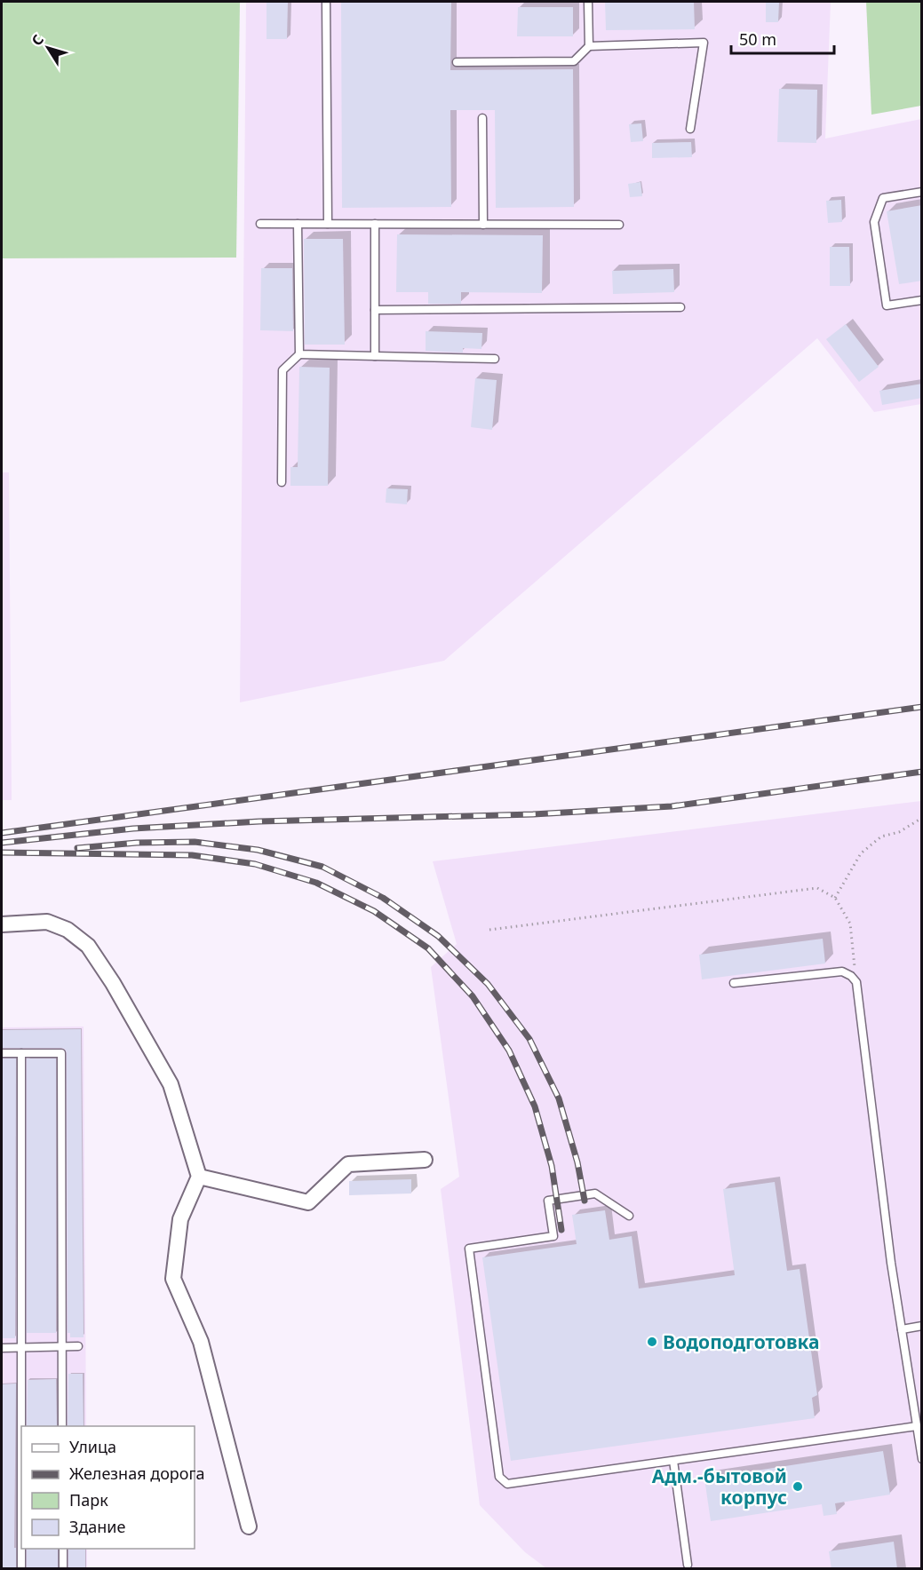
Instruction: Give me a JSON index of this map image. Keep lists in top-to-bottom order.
{
  "places": ["Водоподготовка", "Адм.-бытовой корпус"],
  "legend": [
    "Улица",
    "Железная дорога",
    "Парк",
    "Здание"
  ],
  "scale_bar": "50 m",
  "north": "top left"
}
